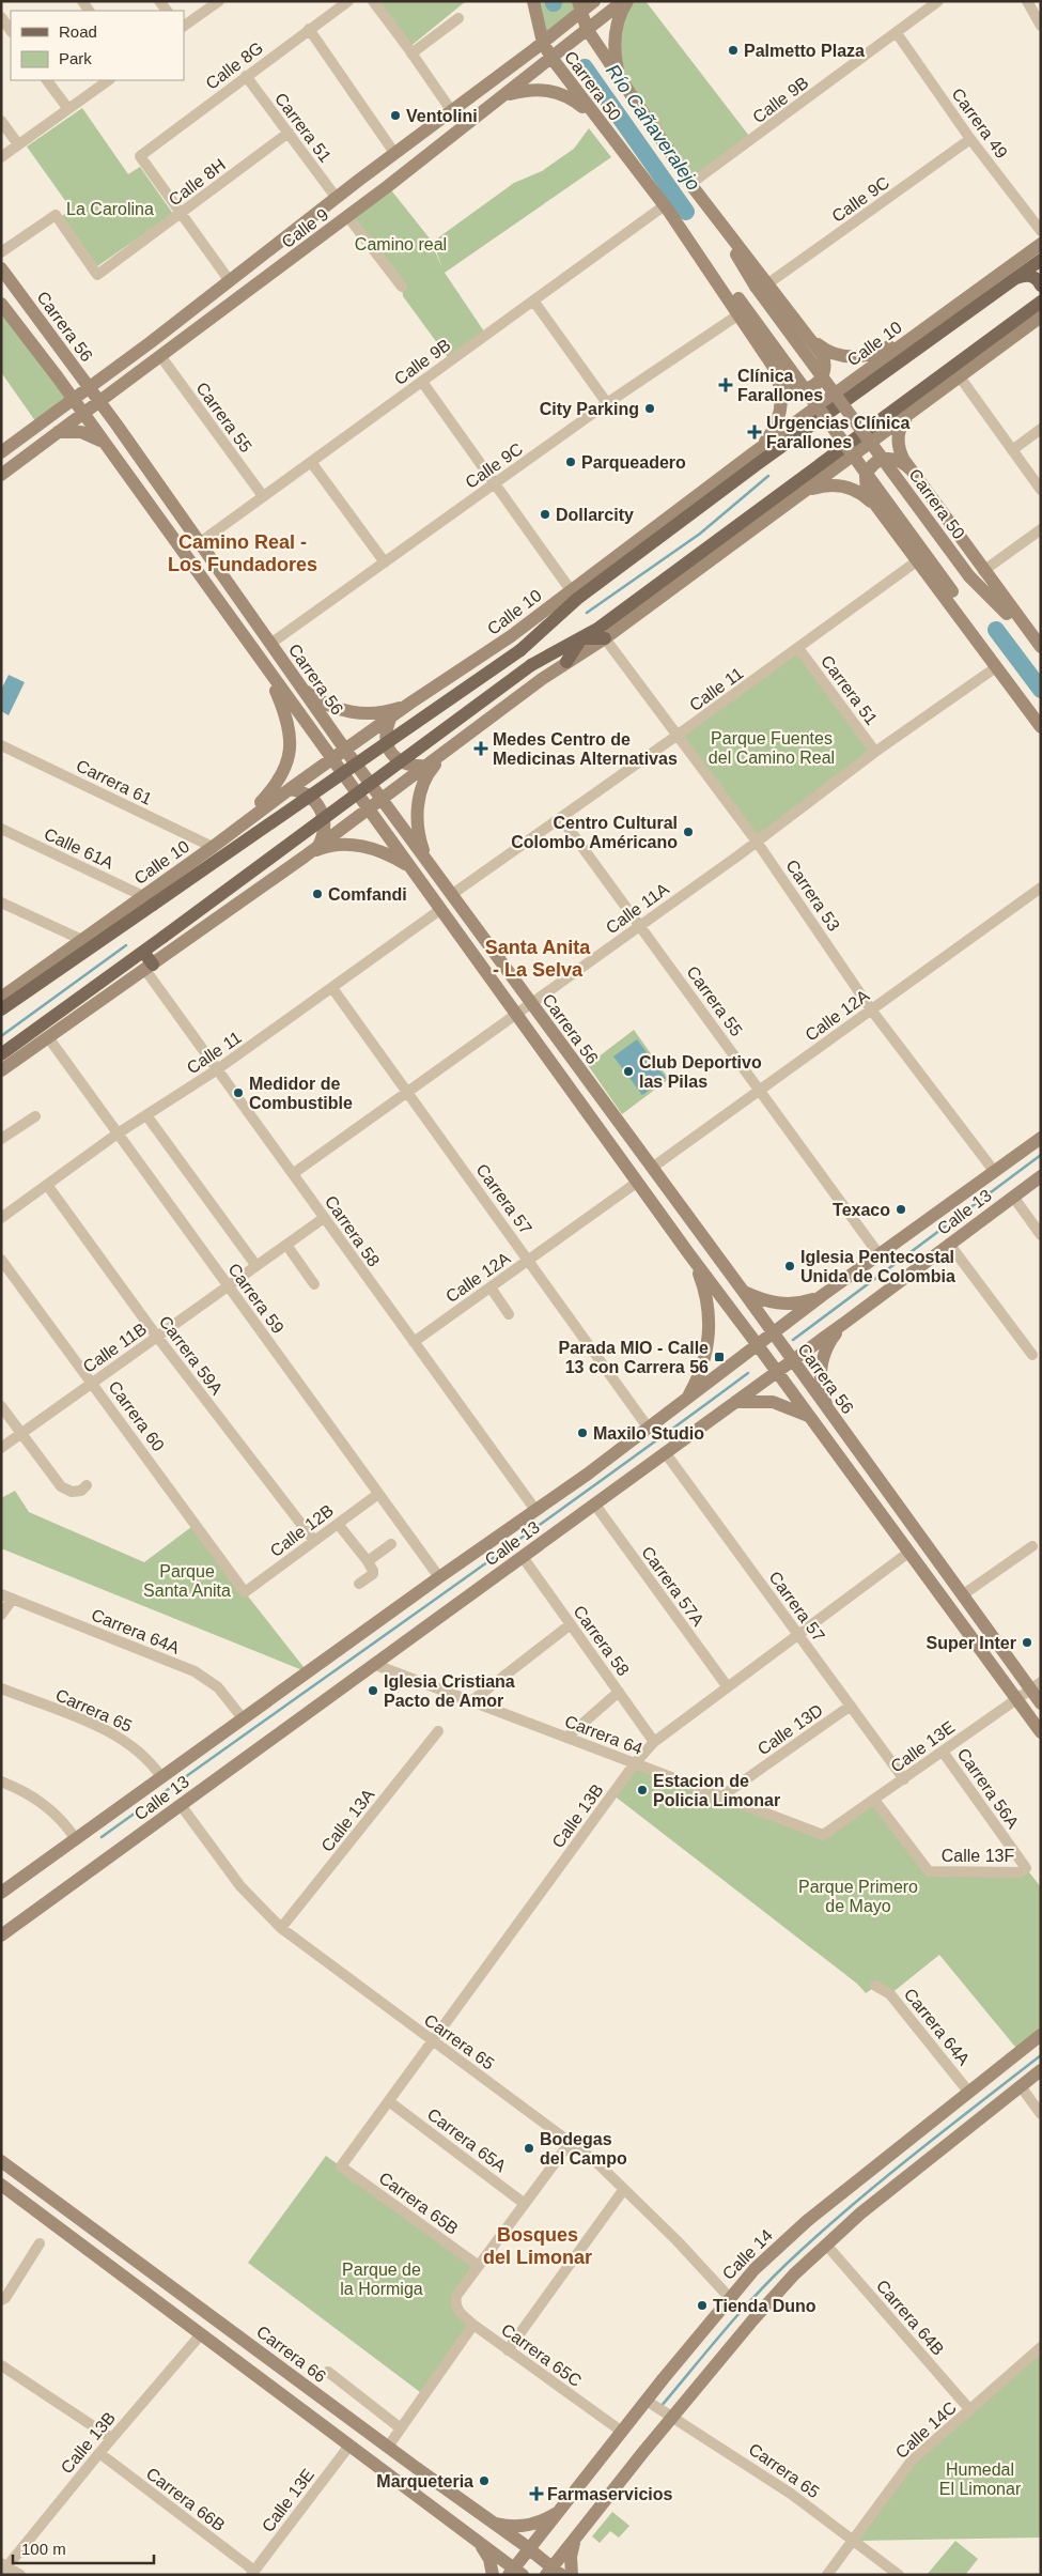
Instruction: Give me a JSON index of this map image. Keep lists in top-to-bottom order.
{
  "streets": {
    "main road": ["Calle 10"],
    "street": [
      "Calle 8G",
      "Carrera 50",
      "Calle 9B",
      "Carrera 49",
      "Carrera 51",
      "Calle 8H",
      "Calle 9C",
      "Calle 9",
      "Carrera 56",
      "Carrera 55",
      "Calle 11",
      "Carrera 61",
      "Calle 61A",
      "Carrera 53",
      "Calle 11A",
      "Calle 12A",
      "Carrera 57",
      "Calle 13",
      "Carrera 58",
      "Carrera 59",
      "Calle 11B",
      "Carrera 59A",
      "Carrera 60",
      "Calle 12B",
      "Carrera 57A",
      "Carrera 64A",
      "Carrera 65",
      "Calle 13D",
      "Carrera 64",
      "Calle 13E",
      "Carrera 56A",
      "Calle 13B",
      "Calle 13A",
      "Calle 13F",
      "Carrera 65A",
      "Carrera 65B",
      "Calle 14",
      "Carrera 64B",
      "Carrera 66",
      "Carrera 65C",
      "Calle 14C",
      "Carrera 66B"
    ]
  },
  "crossings": [
    ["Calle 8G", "Carrera 51"],
    ["Calle 8G", "Calle 8H"],
    ["Carrera 50", "Calle 9B"],
    ["Carrera 50", "Calle 9C"],
    ["Carrera 50", "Calle 9"],
    ["Carrera 50", "Calle 11"],
    ["Carrera 50", "Calle 11A"],
    ["Calle 9B", "Carrera 49"],
    ["Calle 9B", "Carrera 56"],
    ["Calle 9B", "Carrera 55"],
    ["Carrera 49", "Calle 9C"],
    ["Carrera 51", "Calle 8H"],
    ["Carrera 51", "Calle 9"],
    ["Carrera 51", "Calle 11"],
    ["Carrera 51", "Calle 11A"],
    ["Calle 9C", "Carrera 56"],
    ["Calle 9", "Carrera 56"],
    ["Calle 9", "Carrera 55"],
    ["Carrera 56", "Calle 10"],
    ["Carrera 56", "Calle 11"],
    ["Carrera 56", "Calle 11A"],
    ["Carrera 56", "Calle 12A"],
    ["Carrera 56", "Calle 13"],
    ["Carrera 56", "Calle 13E"],
    ["Carrera 56", "Calle 13B"],
    ["Calle 10", "Carrera 61"],
    ["Calle 10", "Calle 61A"],
    ["Carrera 55", "Calle 11"],
    ["Carrera 55", "Calle 11A"],
    ["Carrera 55", "Calle 12A"],
    ["Carrera 55", "Calle 13"],
    ["Calle 11", "Carrera 53"],
    ["Calle 11", "Carrera 57"],
    ["Calle 11", "Carrera 58"],
    ["Calle 11", "Carrera 59"],
    ["Calle 11", "Carrera 59A"],
    ["Carrera 53", "Calle 11A"],
    ["Carrera 53", "Calle 12A"],
    ["Carrera 53", "Calle 13"],
    ["Calle 11A", "Carrera 57"],
    ["Calle 11A", "Carrera 58"],
    ["Calle 12A", "Carrera 57"],
    ["Calle 12A", "Carrera 58"],
    ["Carrera 57", "Calle 13"],
    ["Carrera 57", "Calle 13D"],
    ["Carrera 57", "Calle 13E"],
    ["Carrera 57", "Calle 13B"],
    ["Calle 13", "Carrera 58"],
    ["Calle 13", "Carrera 59"],
    ["Calle 13", "Carrera 57A"],
    ["Calle 13", "Carrera 64A"],
    ["Calle 13", "Carrera 65"],
    ["Calle 13", "Carrera 64"],
    ["Carrera 58", "Calle 11B"],
    ["Carrera 58", "Calle 13B"],
    ["Carrera 59", "Calle 11B"],
    ["Carrera 59", "Calle 12B"],
    ["Calle 11B", "Carrera 59A"],
    ["Calle 11B", "Carrera 60"],
    ["Carrera 59A", "Calle 12B"],
    ["Carrera 60", "Calle 12B"],
    ["Carrera 57A", "Calle 13B"],
    ["Carrera 64A", "Calle 14"],
    ["Carrera 65", "Calle 13B"],
    ["Carrera 65", "Calle 13A"],
    ["Carrera 65", "Calle 14"],
    ["Carrera 65", "Calle 14C"],
    ["Calle 13D", "Carrera 64"],
    ["Carrera 64", "Calle 13E"],
    ["Carrera 64", "Calle 13B"],
    ["Calle 13E", "Carrera 56A"],
    ["Calle 13E", "Calle 13F"],
    ["Calle 13E", "Carrera 66B"],
    ["Carrera 56A", "Calle 13F"],
    ["Calle 13B", "Carrera 65A"],
    ["Calle 13B", "Carrera 65B"],
    ["Calle 13B", "Carrera 66B"],
    ["Carrera 65B", "Carrera 65C"],
    ["Calle 14", "Carrera 66"],
    ["Calle 14", "Carrera 65C"],
    ["Carrera 64B", "Calle 14C"]
  ],
  "districts": ["Camino Real - Los Fundadores", "Santa Anita - La Selva", "Bosques del Limonar"],
  "water": ["Río Cañaveralejo"],
  "parks": [
    "La Carolina",
    "Camino real",
    "Parque Fuentes del Camino Real",
    "Parque Santa Anita",
    "Parque Primero de Mayo",
    "Parque de la Hormiga",
    "Humedal El Limonar"
  ],
  "places": {
    "other": [
      "Palmetto Plaza",
      "Ventolini",
      "City Parking",
      "Parqueadero",
      "Dollarcity",
      "Centro Cultural Colombo Américano",
      "Comfandi",
      "Club Deportivo las Pilas",
      "Medidor de Combustible",
      "Texaco",
      "Iglesia Pentecostal Unida de Colombia",
      "Maxilo Studio",
      "Super Inter",
      "Iglesia Cristiana Pacto de Amor",
      "Estacion de Policia Limonar",
      "Bodegas del Campo",
      "Tienda Duno",
      "Marqueteria"
    ],
    "health": [
      "Clínica Farallones",
      "Urgencias Clínica Farallones",
      "Medes Centro de Medicinas Alternativas",
      "Farmaservicios"
    ],
    "transit": ["Parada MIO - Calle 13 con Carrera 56"]
  },
  "legend": ["Road", "Park"],
  "scale_bar": "100 m"
}
